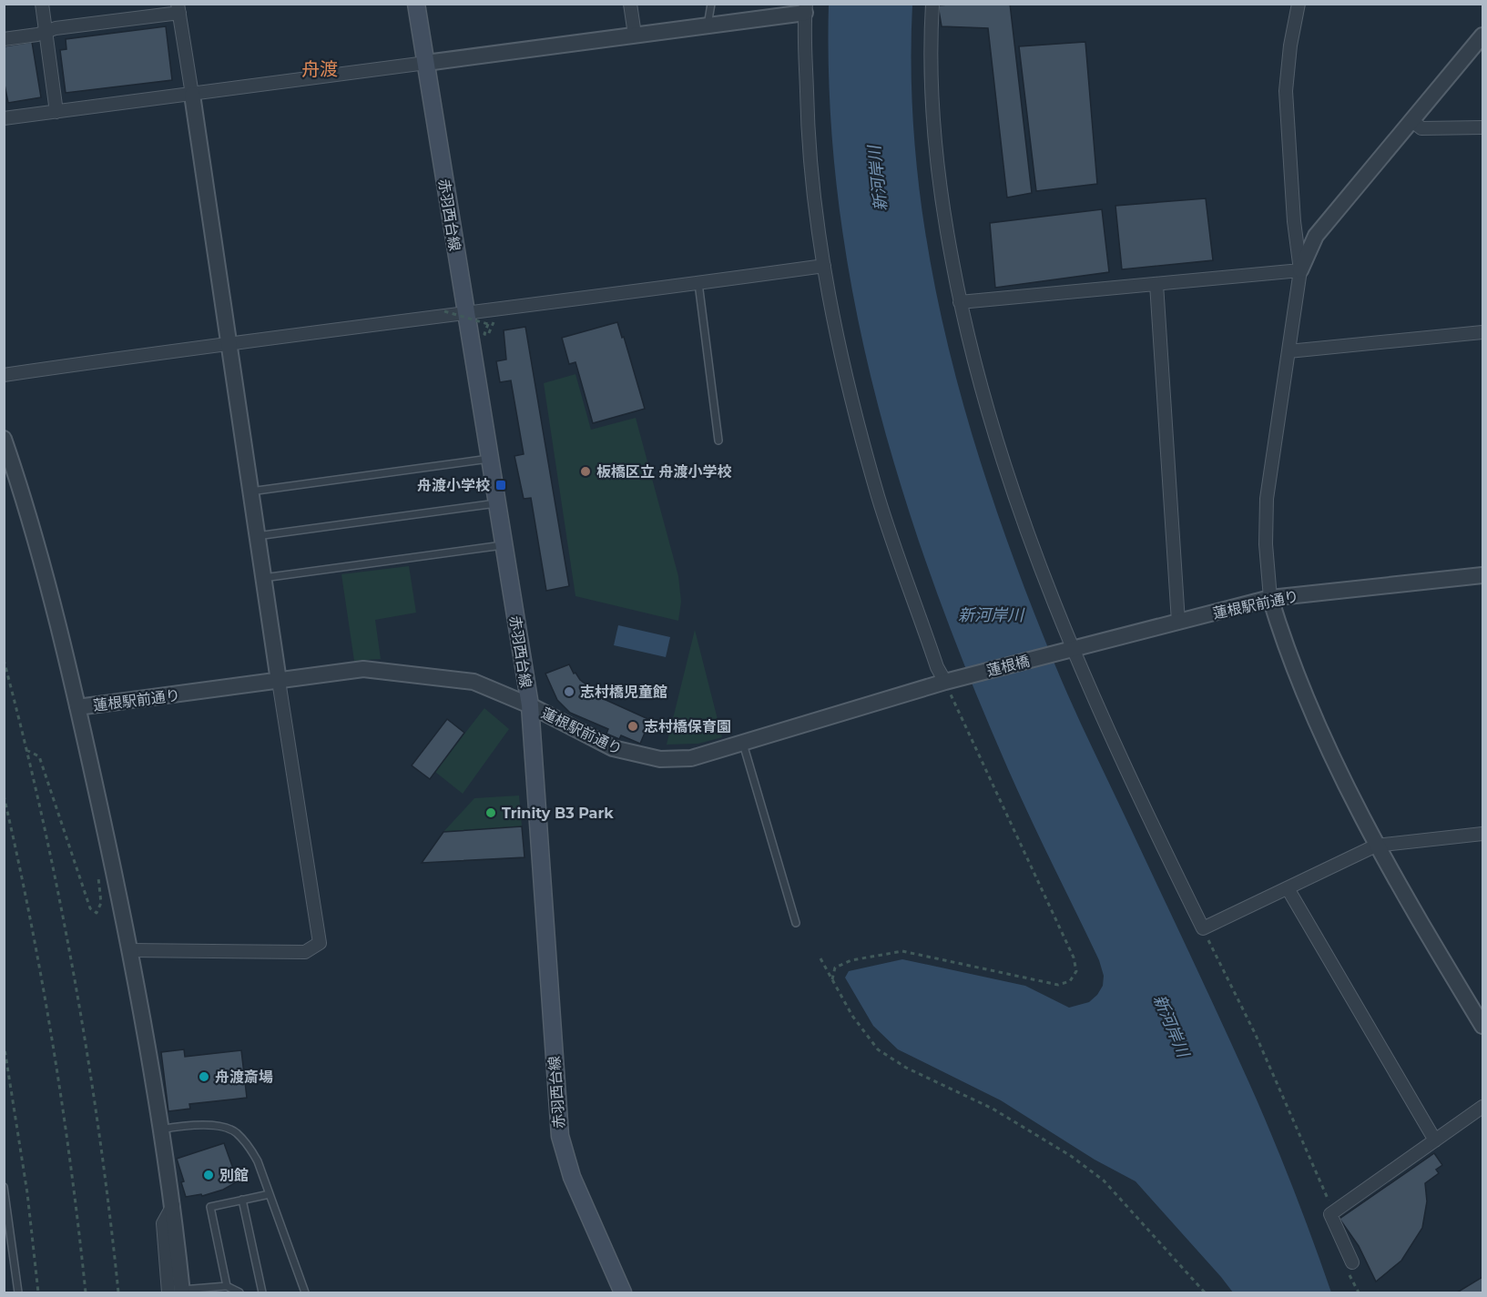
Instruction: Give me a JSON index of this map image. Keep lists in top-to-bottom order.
{
  "streets": {
    "main road": ["赤羽西台線"],
    "street": ["蓮根駅前通り", "蓮根橋"]
  },
  "crossings": [
    ["赤羽西台線", "蓮根駅前通り"],
    ["蓮根駅前通り", "蓮根橋"]
  ],
  "districts": ["舟渡"],
  "water": ["新河岸川"],
  "places": {
    "other": [
      "板橋区立 舟渡小学校",
      "志村橋児童館",
      "志村橋保育園",
      "Trinity B3 Park",
      "舟渡斎場",
      "別館"
    ],
    "transit": ["舟渡小学校"]
  }
}
